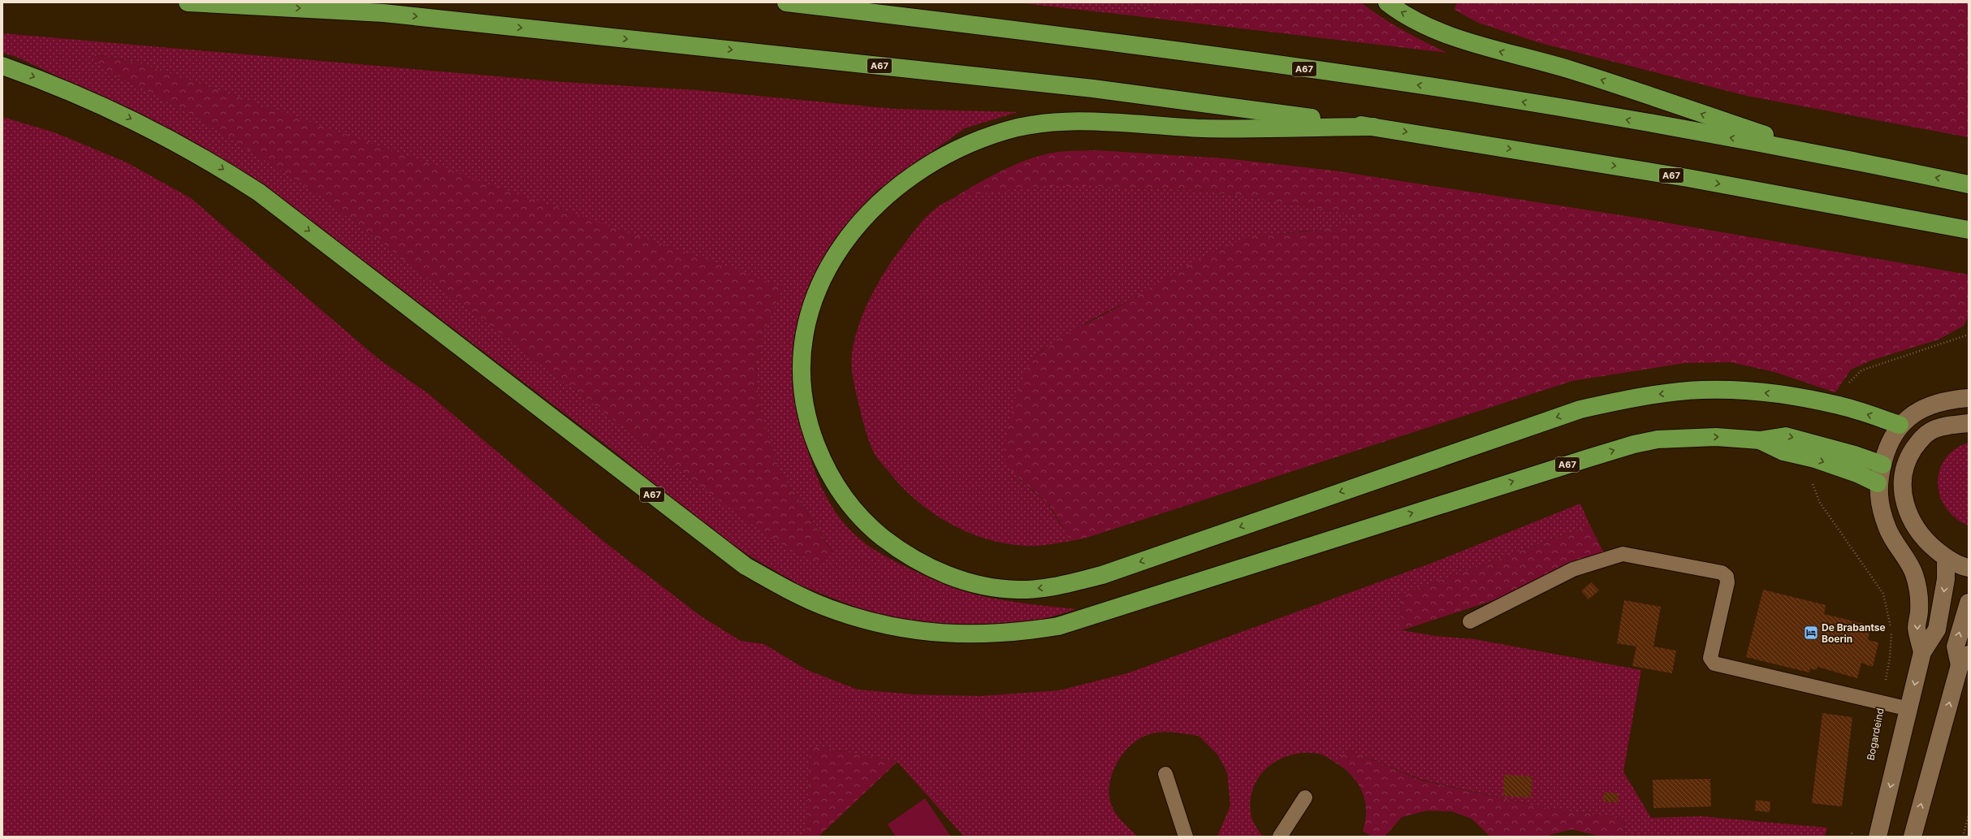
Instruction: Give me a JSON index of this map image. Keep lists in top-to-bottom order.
{
  "streets": {
    "highway": ["A67"],
    "path": ["Bogardeind"]
  },
  "places": {
    "hotel": ["De Brabantse Boerin"]
  }
}
